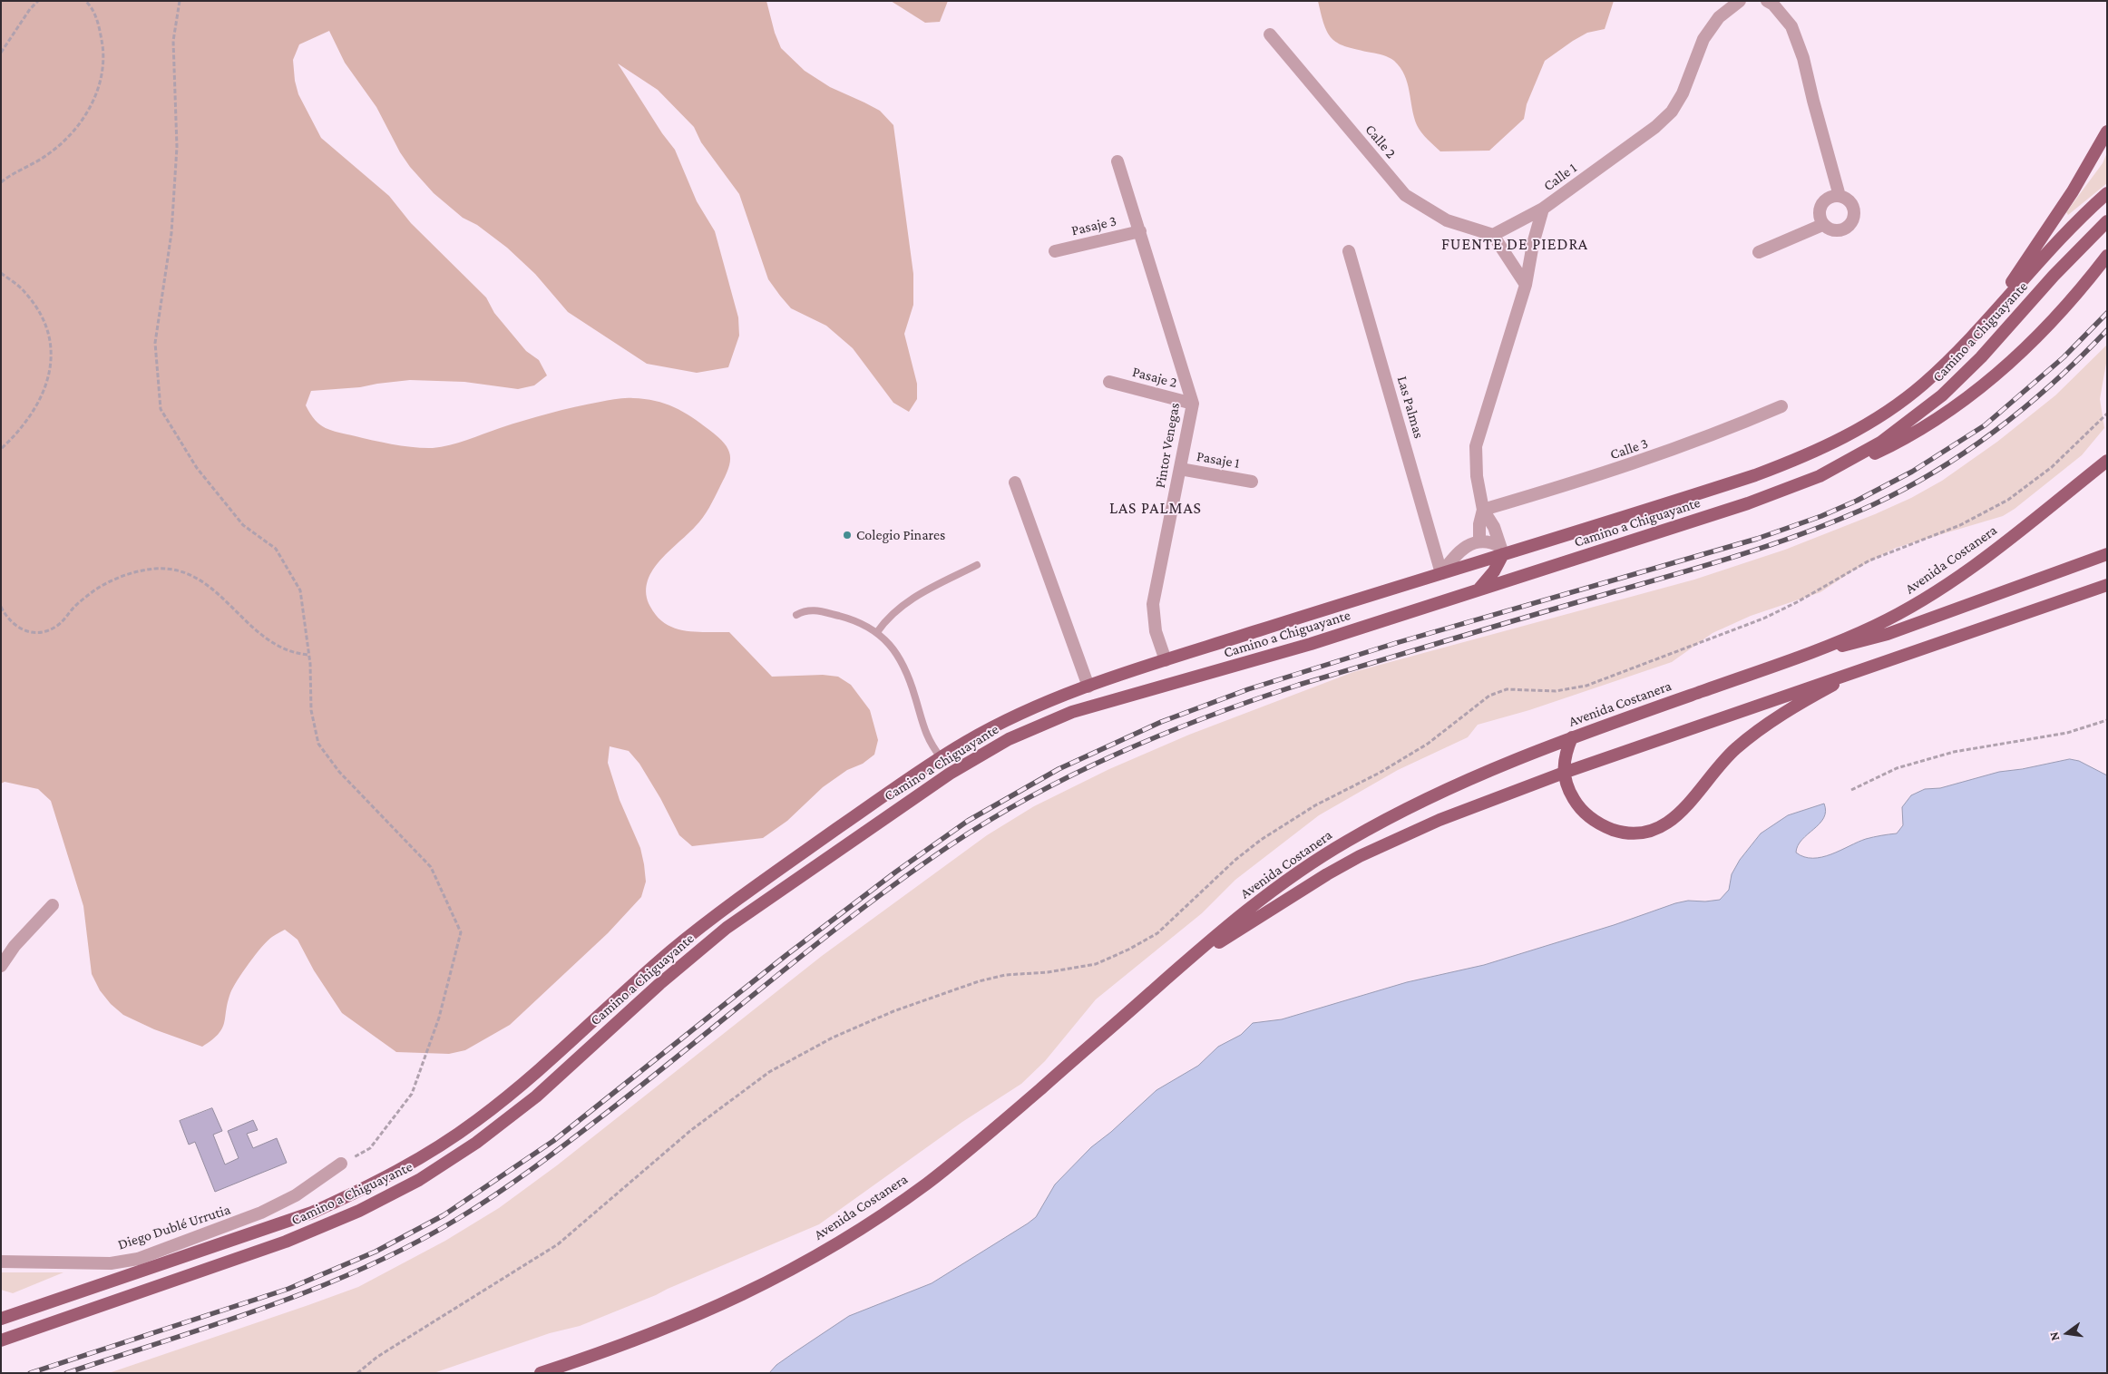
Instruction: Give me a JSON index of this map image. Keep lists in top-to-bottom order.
{
  "streets": {
    "main road": ["Camino a Chiguayante", "Avenida Costanera"],
    "street": [
      "Calle 2",
      "Calle 1",
      "Pasaje 3",
      "Pasaje 2",
      "Las Palmas",
      "Pintor Venegas",
      "Calle 3",
      "Pasaje 1",
      "Diego Dublé Urrutia"
    ]
  },
  "crossings": [
    ["Calle 1", "Camino a Chiguayante"],
    ["Calle 1", "Calle 3"],
    ["Pasaje 3", "Pintor Venegas"],
    ["Camino a Chiguayante", "Las Palmas"],
    ["Camino a Chiguayante", "Pintor Venegas"],
    ["Pasaje 2", "Pintor Venegas"],
    ["Pintor Venegas", "Pasaje 1"]
  ],
  "districts": ["FUENTE DE PIEDRA", "LAS PALMAS"],
  "places": ["Colegio Pinares"],
  "north": "left"
}
